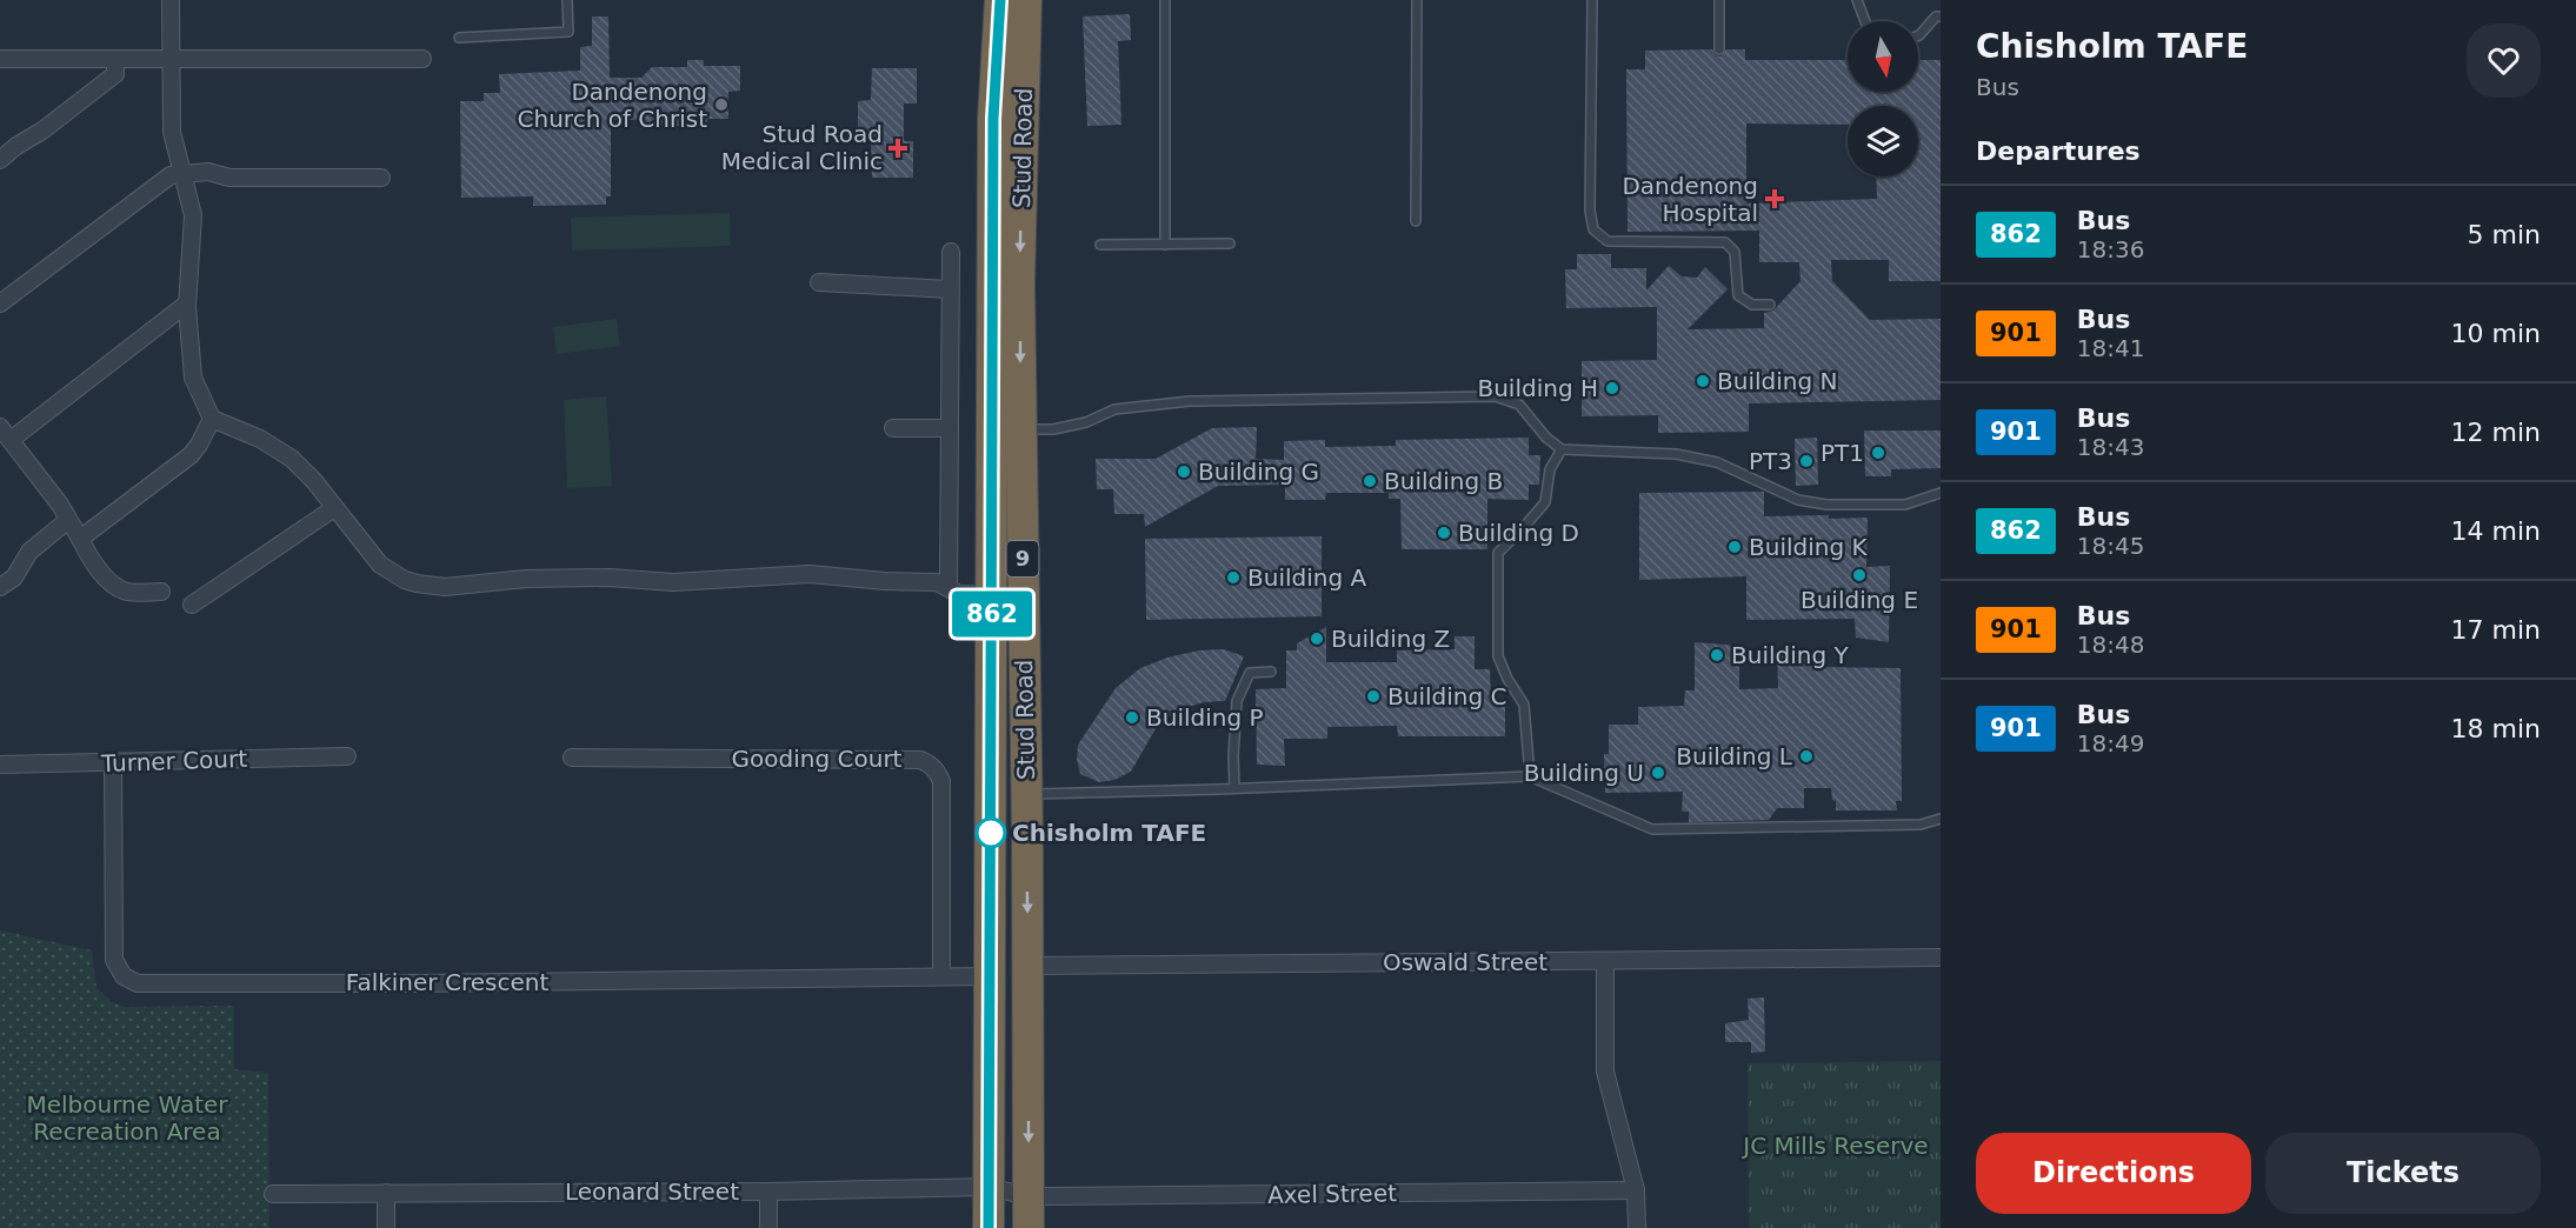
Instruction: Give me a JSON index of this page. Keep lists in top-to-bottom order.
{
  "streets": {
    "highway": ["Stud Road", "9", "Oswald Street"],
    "street": [
      "Gooding Court",
      "Turner Court",
      "Falkiner Crescent",
      "Leonard Street",
      "Axel Street"
    ]
  },
  "crossings": [
    ["Stud Road", "Oswald Street"],
    ["Stud Road", "Falkiner Crescent"],
    ["Stud Road", "Leonard Street"],
    ["Stud Road", "Axel Street"],
    ["Gooding Court", "Falkiner Crescent"],
    ["Turner Court", "Falkiner Crescent"],
    ["Oswald Street", "Falkiner Crescent"],
    ["Leonard Street", "Axel Street"]
  ],
  "parks": ["Melbourne Water Recreation Area", "JC Mills Reserve"],
  "places": {
    "other": [
      "Dandenong Church of Christ",
      "Building N",
      "Building H",
      "PT1",
      "PT3",
      "Building G",
      "Building B",
      "Building D",
      "Building K",
      "Building E",
      "Building A",
      "Building Z",
      "Building Y",
      "Building C",
      "Building P",
      "Building L",
      "Building U",
      "Chisholm TAFE"
    ],
    "health": ["Stud Road Medical Clinic", "Dandenong Hospital"]
  },
  "lines": ["bus line 862"],
  "north": "bottom",
  "page": {
    "on_map": "862",
    "heading": [
      ["Chisholm TAFE", "Bus"],
      "Departures"
    ],
    "list": [
      {
        "mark": "862",
        "name": "Bus",
        "note": "18:36",
        "value": "5 min"
      },
      {
        "mark": "901",
        "name": "Bus",
        "note": "18:41",
        "value": "10 min"
      },
      {
        "mark": "901",
        "name": "Bus",
        "note": "18:43",
        "value": "12 min"
      },
      {
        "mark": "862",
        "name": "Bus",
        "note": "18:45",
        "value": "14 min"
      },
      {
        "mark": "901",
        "name": "Bus",
        "note": "18:48",
        "value": "17 min"
      },
      {
        "mark": "901",
        "name": "Bus",
        "note": "18:49",
        "value": "18 min"
      }
    ],
    "buttons": ["Directions", "Tickets"]
  }
}
